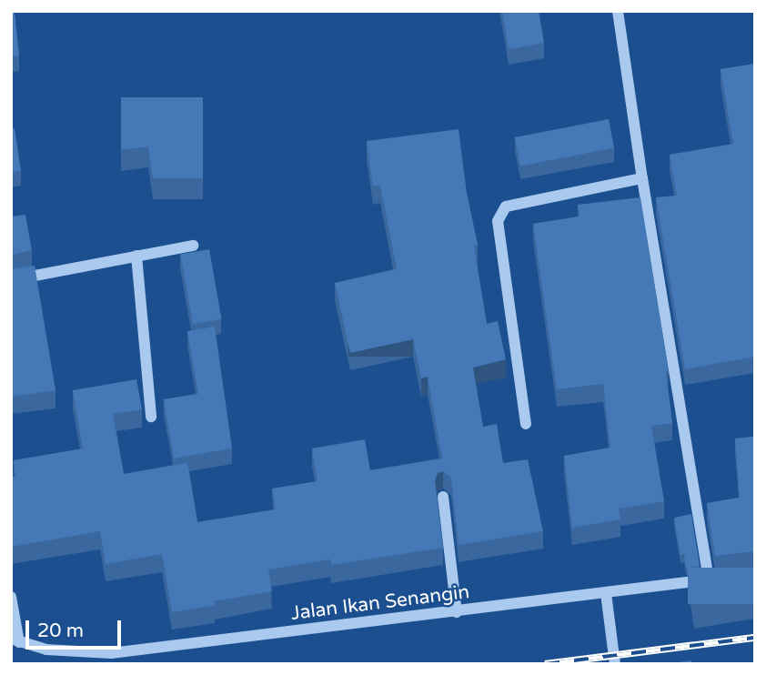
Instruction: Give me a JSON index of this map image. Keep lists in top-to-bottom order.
{
  "streets": {
    "street": ["Jalan Ikan Senangin"]
  },
  "scale_bar": "20 m"
}
